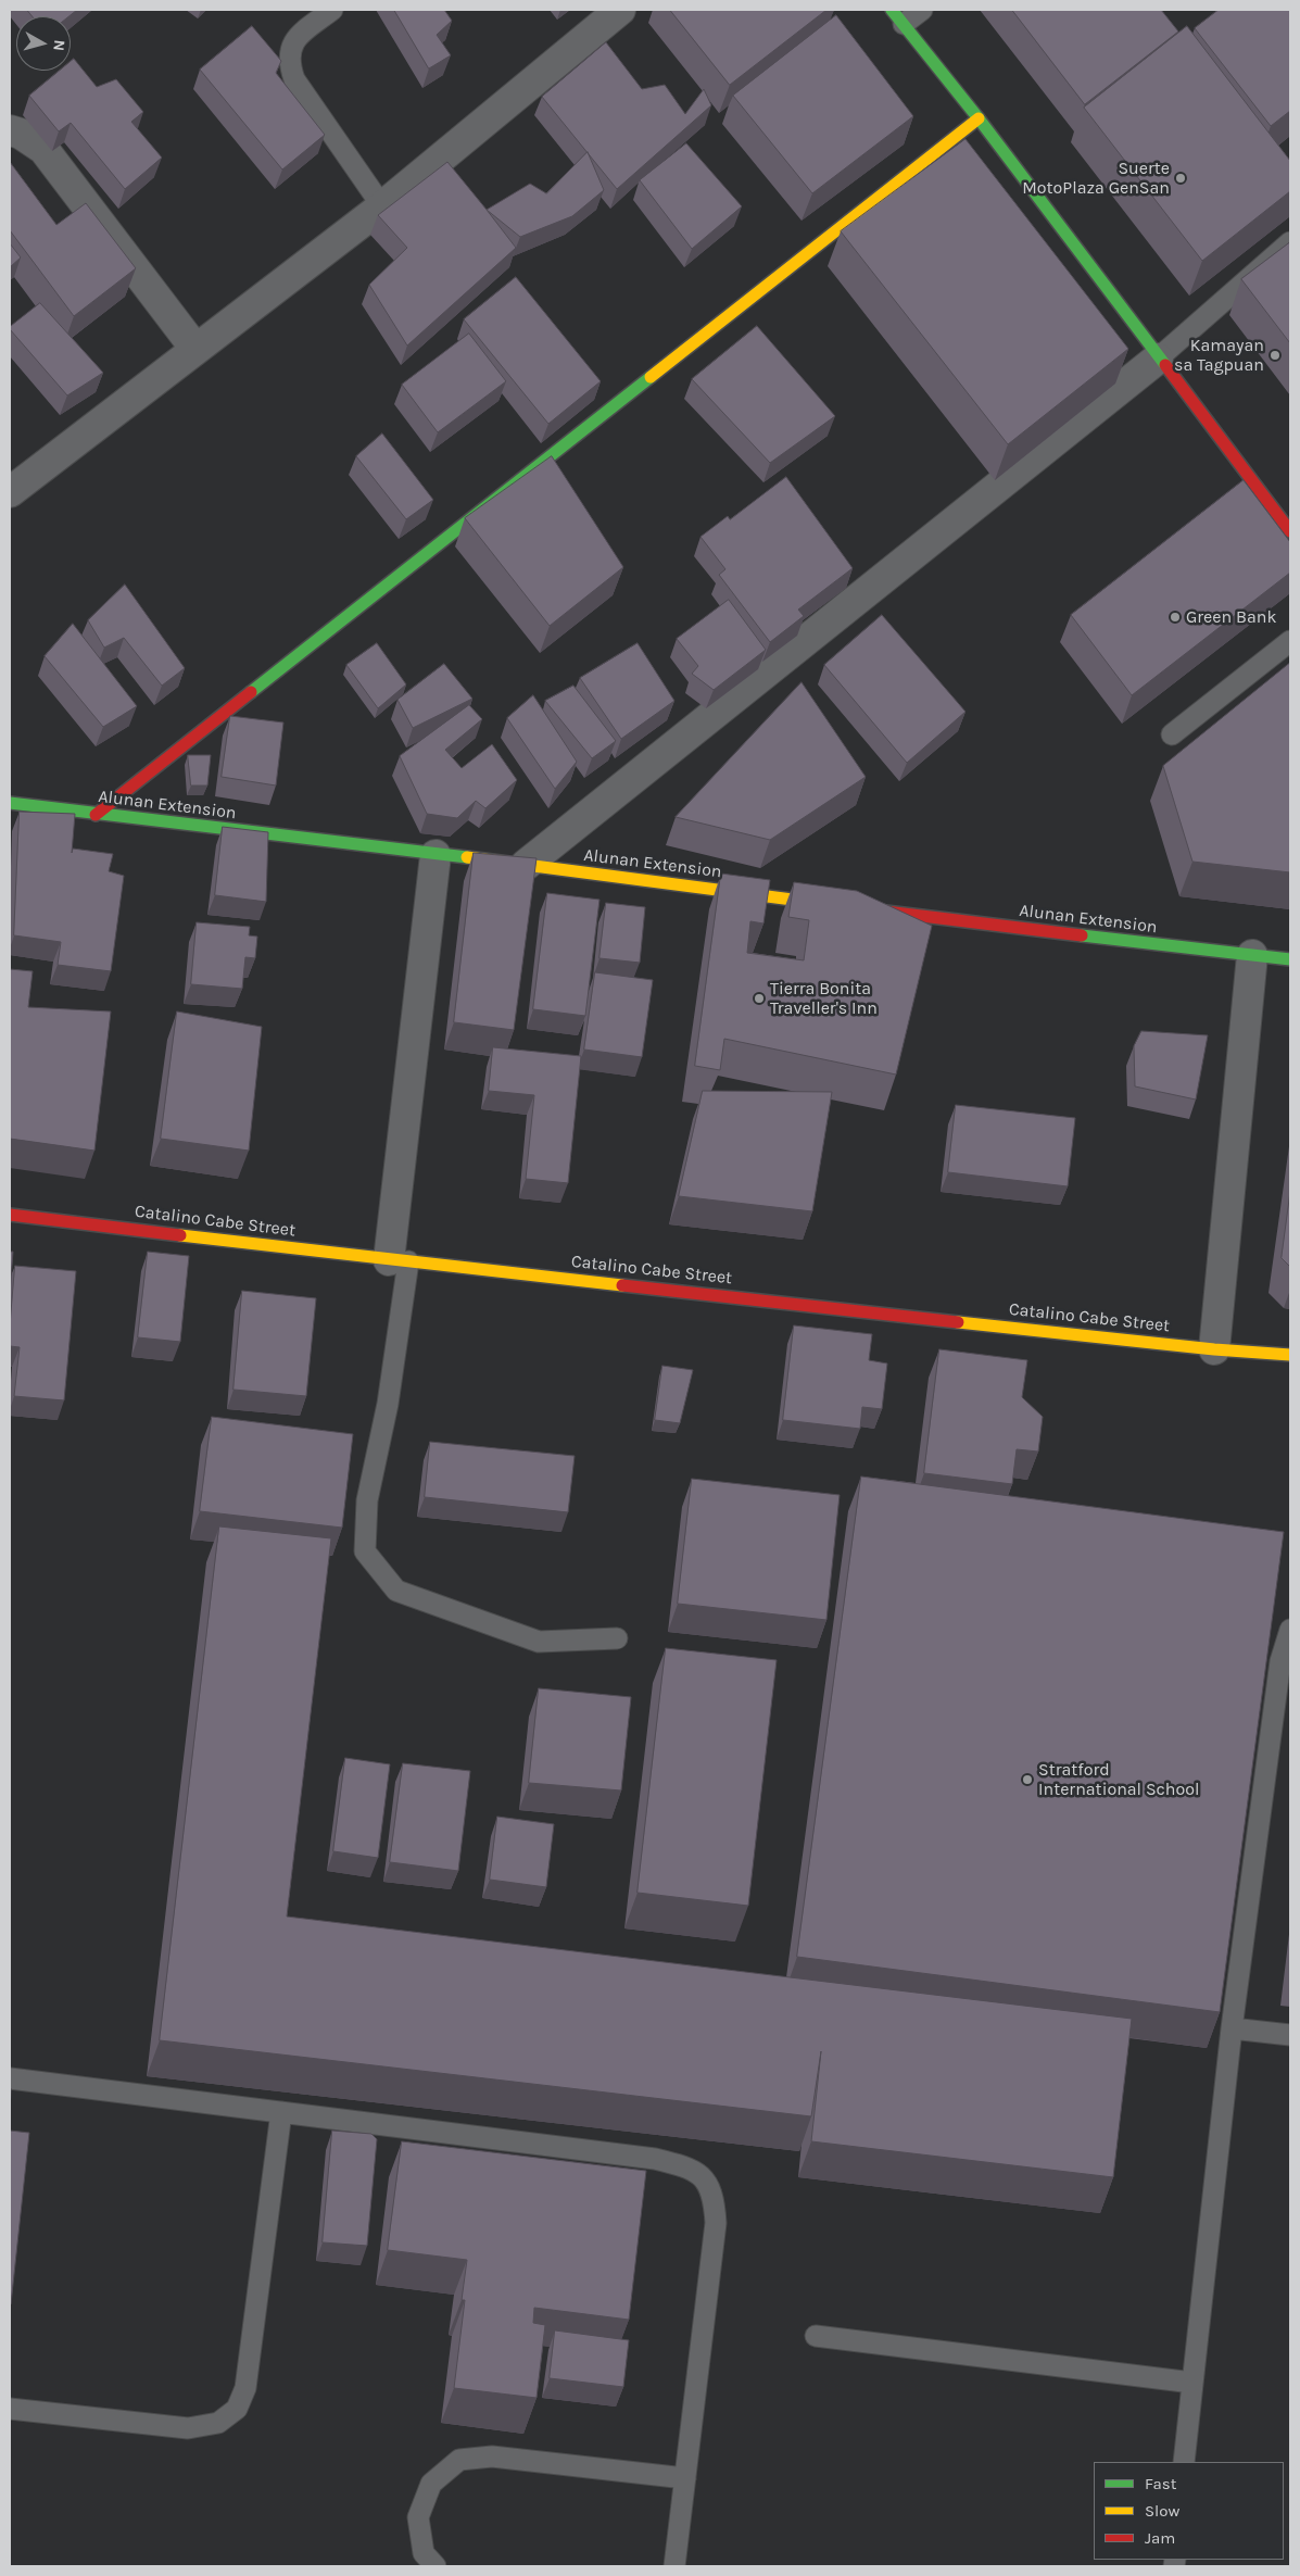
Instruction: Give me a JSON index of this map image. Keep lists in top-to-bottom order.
{
  "streets": {
    "street": ["Alunan Extension", "Catalino Cabe Street"]
  },
  "places": [
    "Suerte MotoPlaza GenSan",
    "Kamayan sa Tagpuan",
    "Green Bank",
    "Tierra Bonita Traveller's Inn",
    "Stratford International School"
  ],
  "legend": ["Fast", "Slow", "Jam"],
  "north": "right"
}
